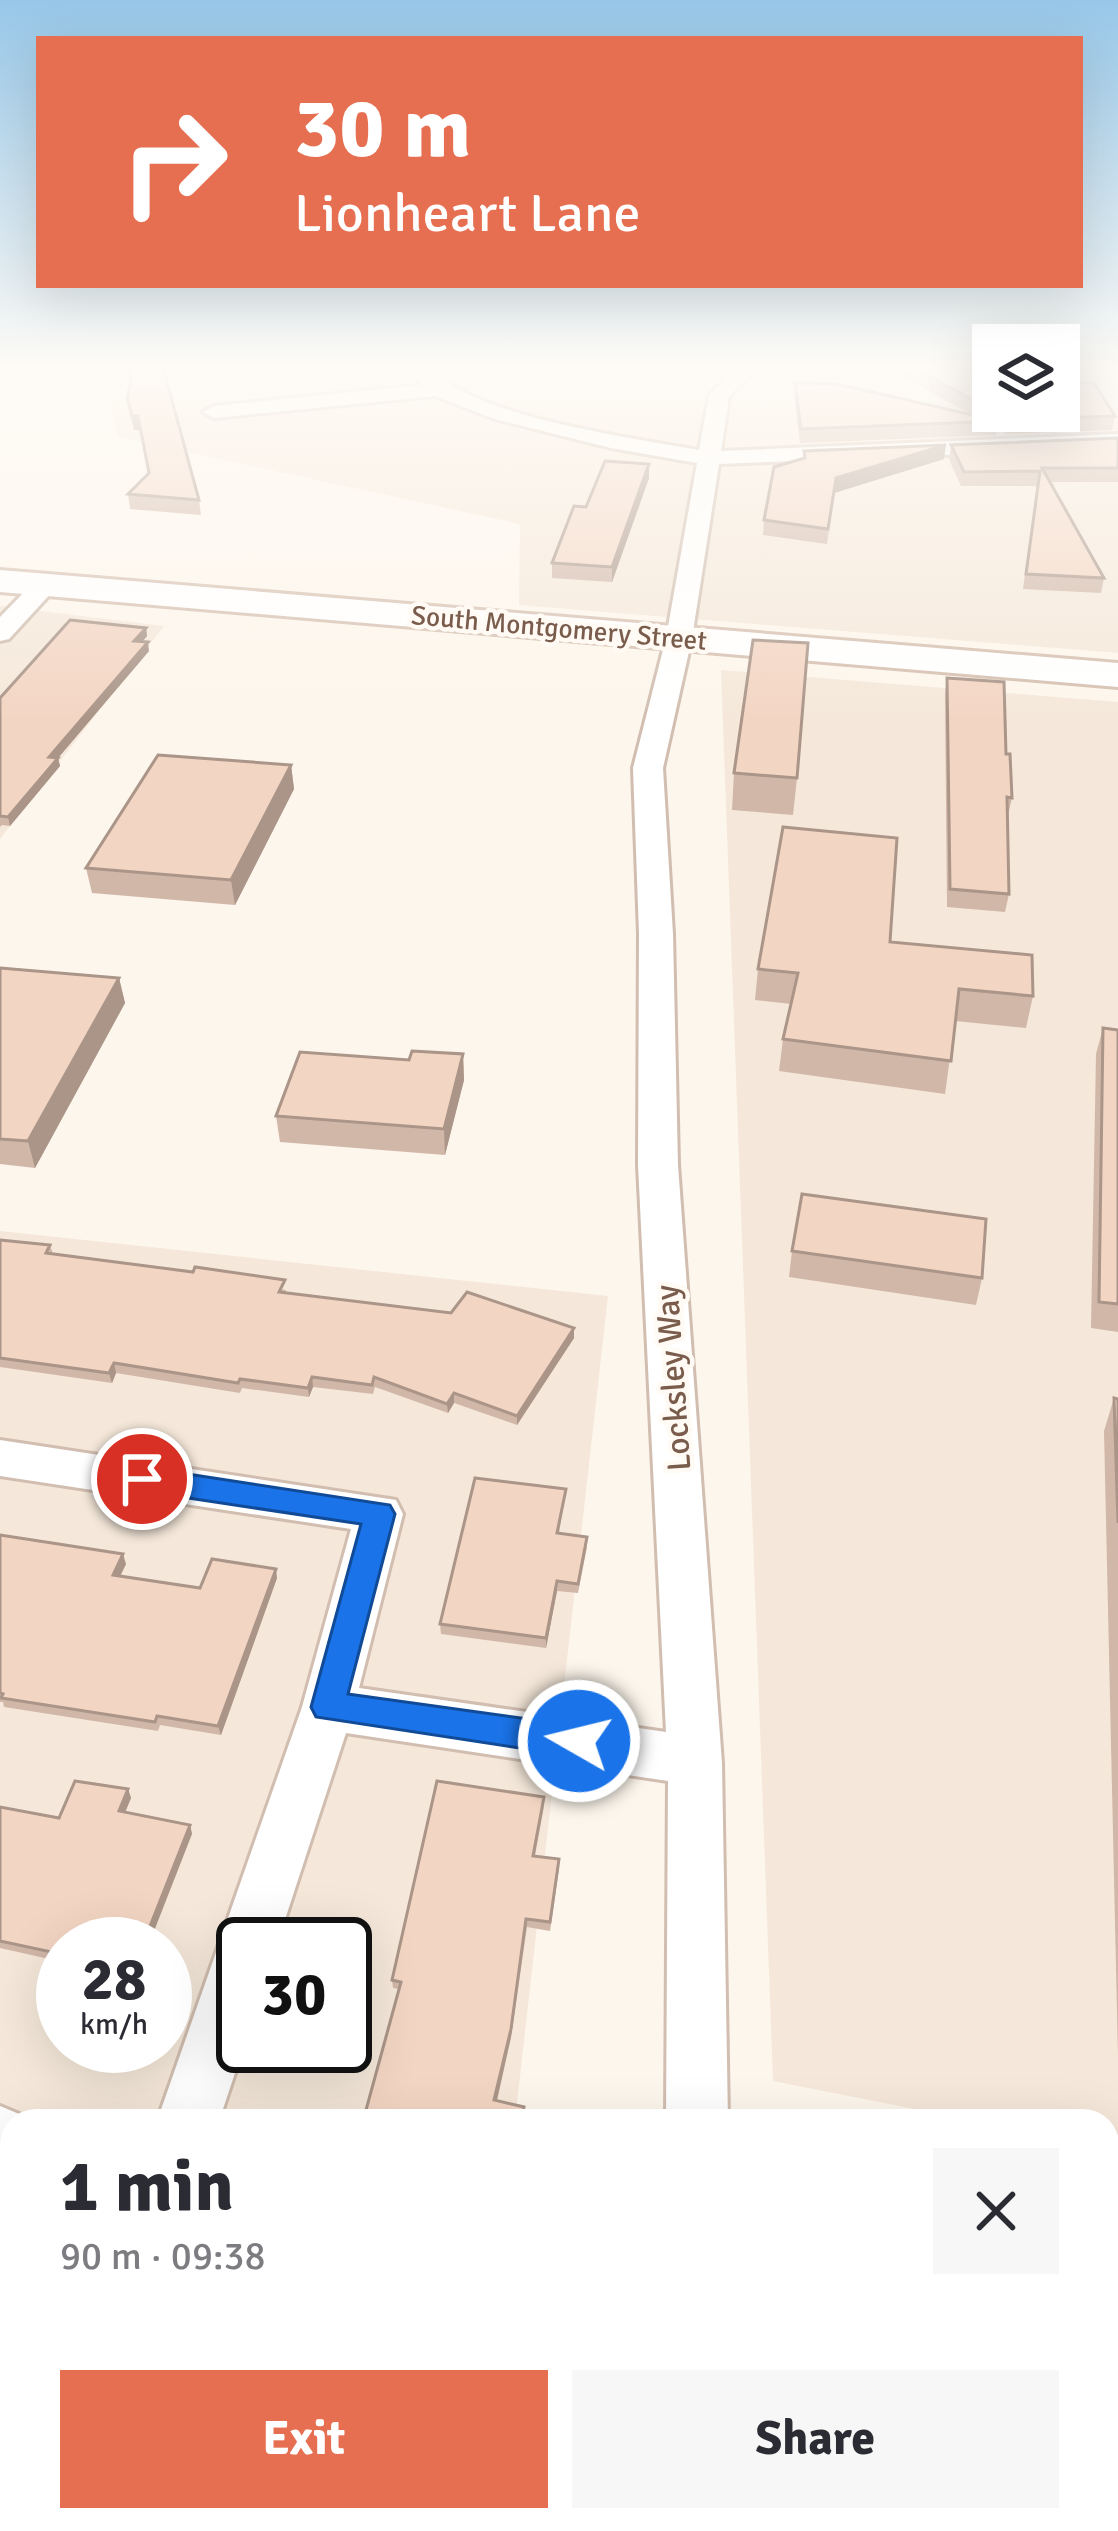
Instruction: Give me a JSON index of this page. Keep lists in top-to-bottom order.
{
  "streets": {
    "street": ["South Montgomery Street", "Locksley Way"]
  },
  "crossings": [
    ["South Montgomery Street", "Locksley Way"]
  ],
  "page": {
    "turn": ["30 m", "Lionheart Lane"],
    "speed": "28 km/h",
    "limit": "30",
    "heading": ["1 min", "90 m · 09:38"],
    "buttons": ["Exit", "Share"]
  }
}
